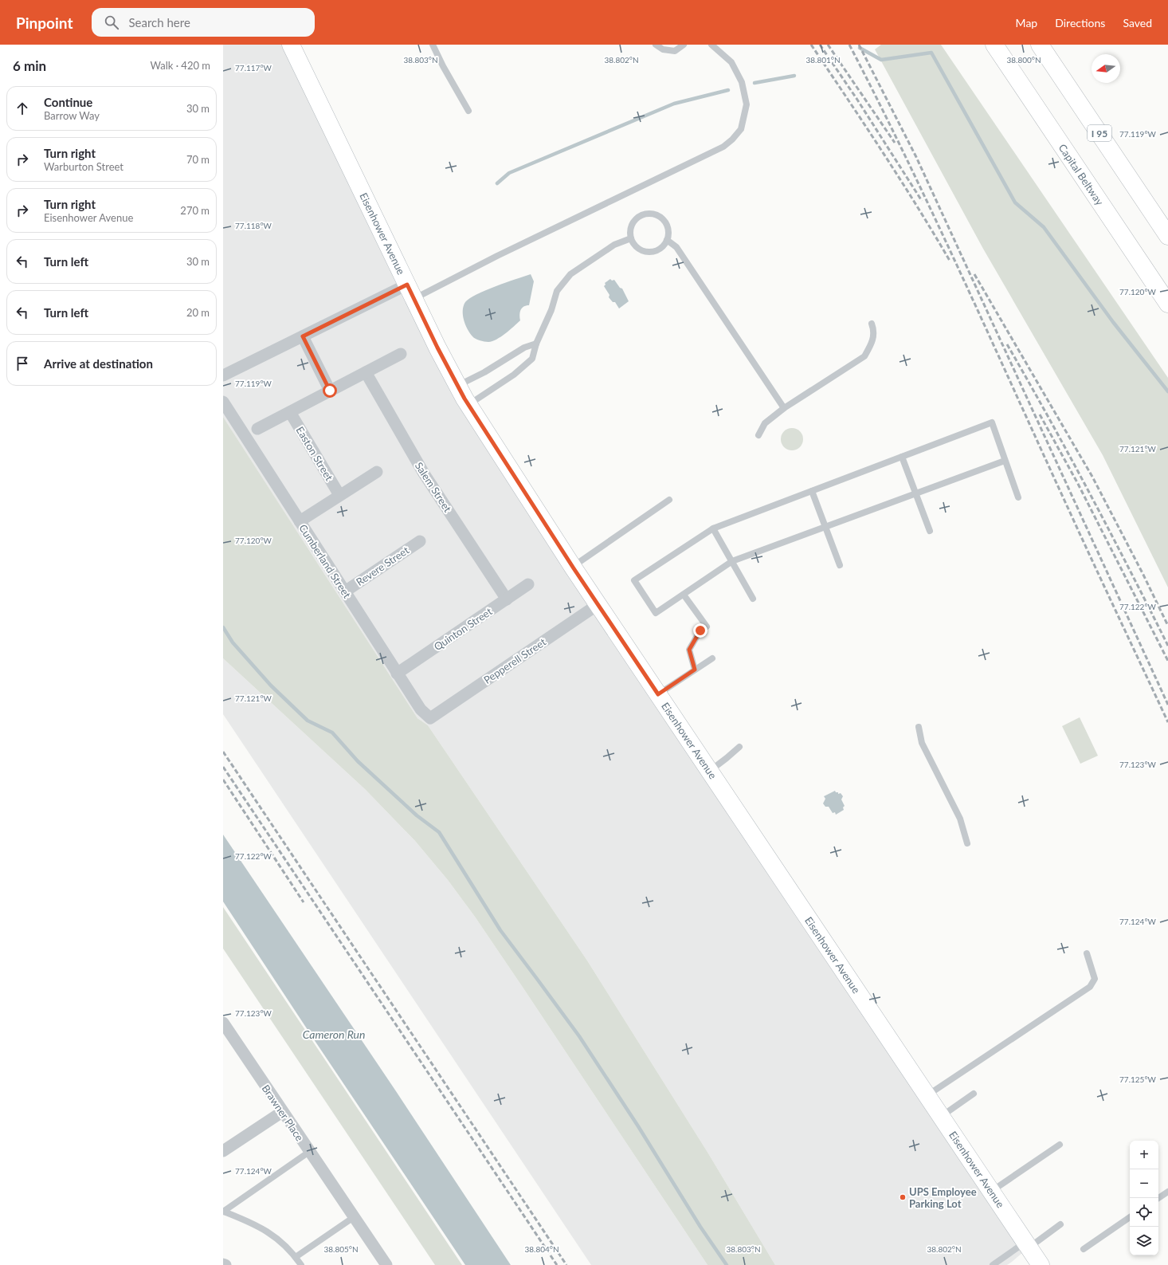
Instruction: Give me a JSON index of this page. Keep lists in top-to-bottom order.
{
  "streets": {
    "main road": ["I 95", "Capital Beltway", "Eisenhower Avenue"],
    "street": [
      "Easton Street",
      "Salem Street",
      "Cumberland Street",
      "Revere Street",
      "Quinton Street",
      "Pepperell Street",
      "Brawner Place"
    ]
  },
  "crossings": [
    ["Eisenhower Avenue", "Pepperell Street"],
    ["Salem Street", "Quinton Street"],
    ["Cumberland Street", "Revere Street"],
    ["Cumberland Street", "Quinton Street"],
    ["Cumberland Street", "Pepperell Street"]
  ],
  "water": ["Cameron Run"],
  "places": ["UPS Employee Parking Lot"],
  "north": "left",
  "page": {
    "header": "Pinpoint",
    "search": "Search here",
    "nav": ["Map", "Directions", "Saved"],
    "heading": ["6 min", "Walk · 420 m"],
    "list": [
      ["Continue", "Barrow Way", "30 m"],
      ["Turn right", "Warburton Street", "70 m"],
      ["Turn right", "Eisenhower Avenue", "270 m"],
      ["Turn left", "30 m"],
      ["Turn left", "20 m"],
      "Arrive at destination"
    ],
    "map_buttons": ["+", "−"]
  },
  "coordinates": [
    "38.803°N",
    "38.802°N",
    "38.801°N",
    "38.800°N",
    "77.117°W",
    "77.119°W",
    "77.118°W",
    "77.120°W",
    "77.121°W",
    "77.122°W",
    "77.123°W",
    "77.124°W",
    "77.125°W",
    "38.805°N",
    "38.804°N"
  ]
}
